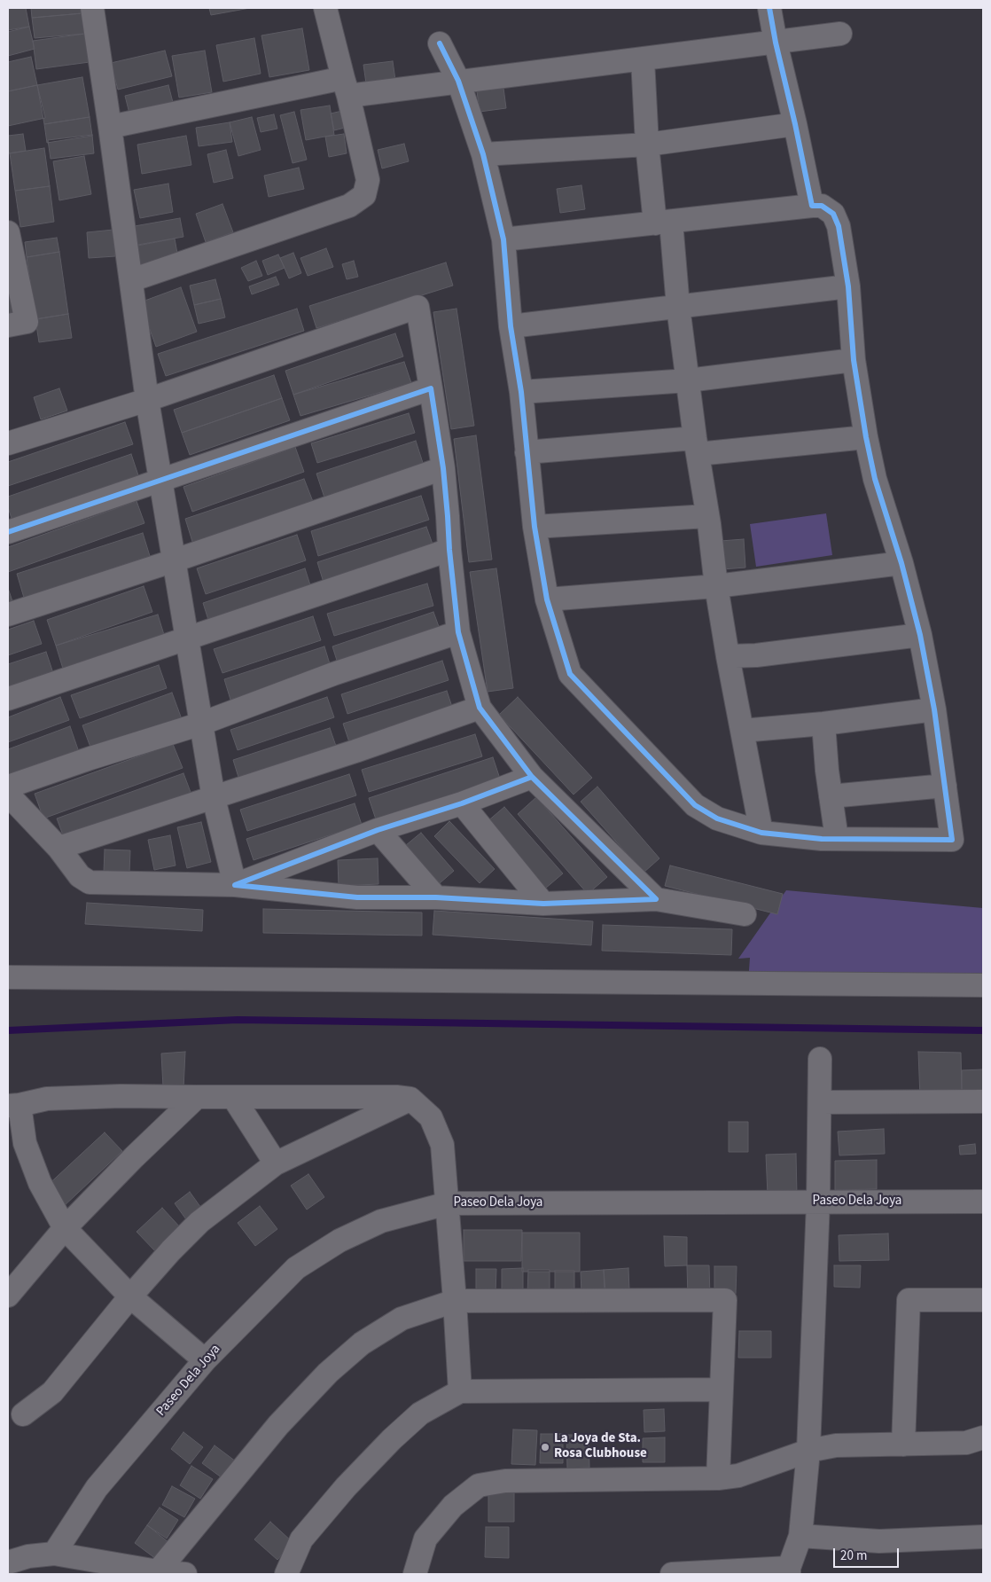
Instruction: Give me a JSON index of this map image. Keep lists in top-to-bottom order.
{
  "streets": {
    "street": ["Paseo Dela Joya"]
  },
  "places": ["La Joya de Sta. Rosa Clubhouse"],
  "scale_bar": "20 m"
}
